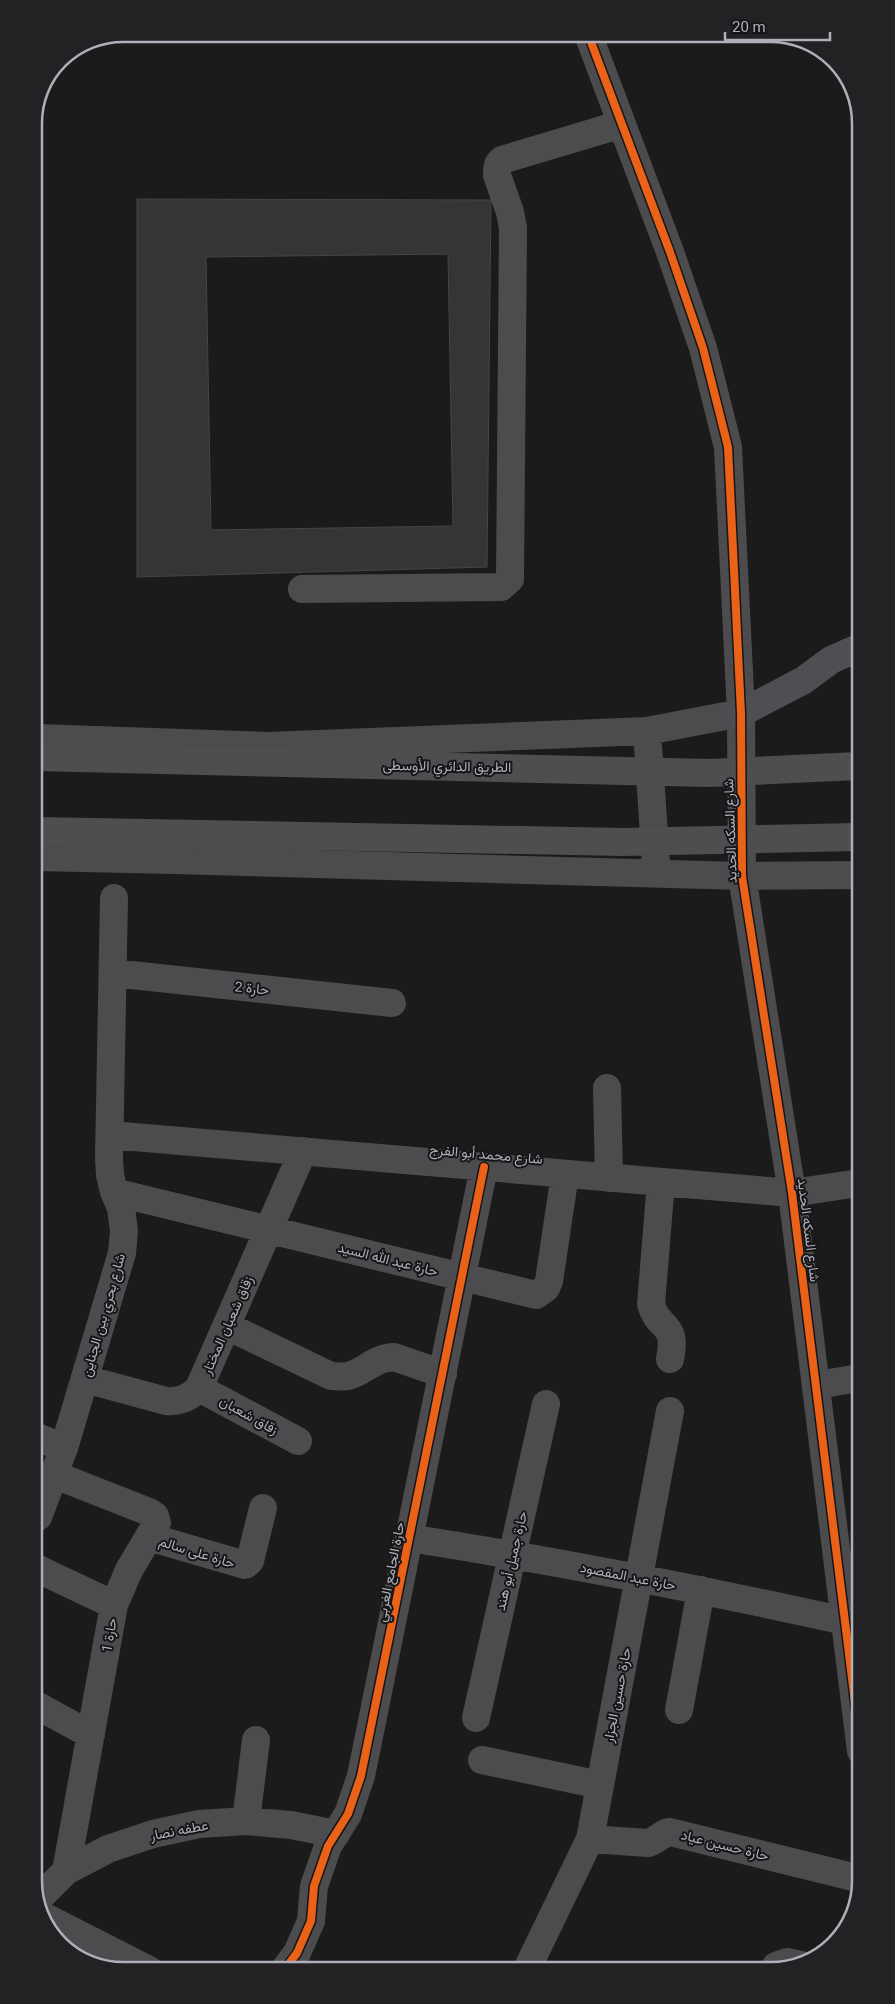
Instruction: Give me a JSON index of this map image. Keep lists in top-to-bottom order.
{
  "streets": {
    "highway": ["الطريق الدائري الأوسطى"],
    "street": [
      "شارع السكه الحديد",
      "حارة 2",
      "شارع محمد أبو الفرج",
      "حارة عبد الله السيد",
      "شارع بحري بين الجناين",
      "زقاق شعبان المختار",
      "زقاق شعبان",
      "حارة على سالم",
      "حارة جميل أبو هند",
      "حارة الجامع الغربي",
      "حارة عبد المقصود",
      "حارة 1",
      "حارة حسين الجزار",
      "عطفه نصار",
      "حارة حسين عياد"
    ]
  },
  "crossings": [
    ["شارع السكه الحديد", "شارع محمد أبو الفرج"],
    ["شارع السكه الحديد", "حارة عبد المقصود"],
    ["حارة 2", "شارع بحري بين الجناين"],
    ["شارع محمد أبو الفرج", "حارة عبد الله السيد"],
    ["شارع محمد أبو الفرج", "شارع بحري بين الجناين"],
    ["شارع محمد أبو الفرج", "زقاق شعبان المختار"],
    ["شارع محمد أبو الفرج", "حارة الجامع الغربي"],
    ["حارة عبد الله السيد", "شارع بحري بين الجناين"],
    ["حارة عبد الله السيد", "زقاق شعبان المختار"],
    ["حارة عبد الله السيد", "حارة الجامع الغربي"],
    ["شارع بحري بين الجناين", "زقاق شعبان المختار"],
    ["شارع بحري بين الجناين", "حارة 1"],
    ["زقاق شعبان المختار", "زقاق شعبان"],
    ["حارة على سالم", "حارة 1"],
    ["حارة جميل أبو هند", "حارة عبد المقصود"],
    ["حارة الجامع الغربي", "حارة عبد المقصود"],
    ["حارة الجامع الغربي", "عطفه نصار"],
    ["حارة عبد المقصود", "حارة حسين الجزار"],
    ["حارة 1", "عطفه نصار"],
    ["حارة حسين الجزار", "حارة حسين عياد"]
  ],
  "scale_bar": "20 m"
}
